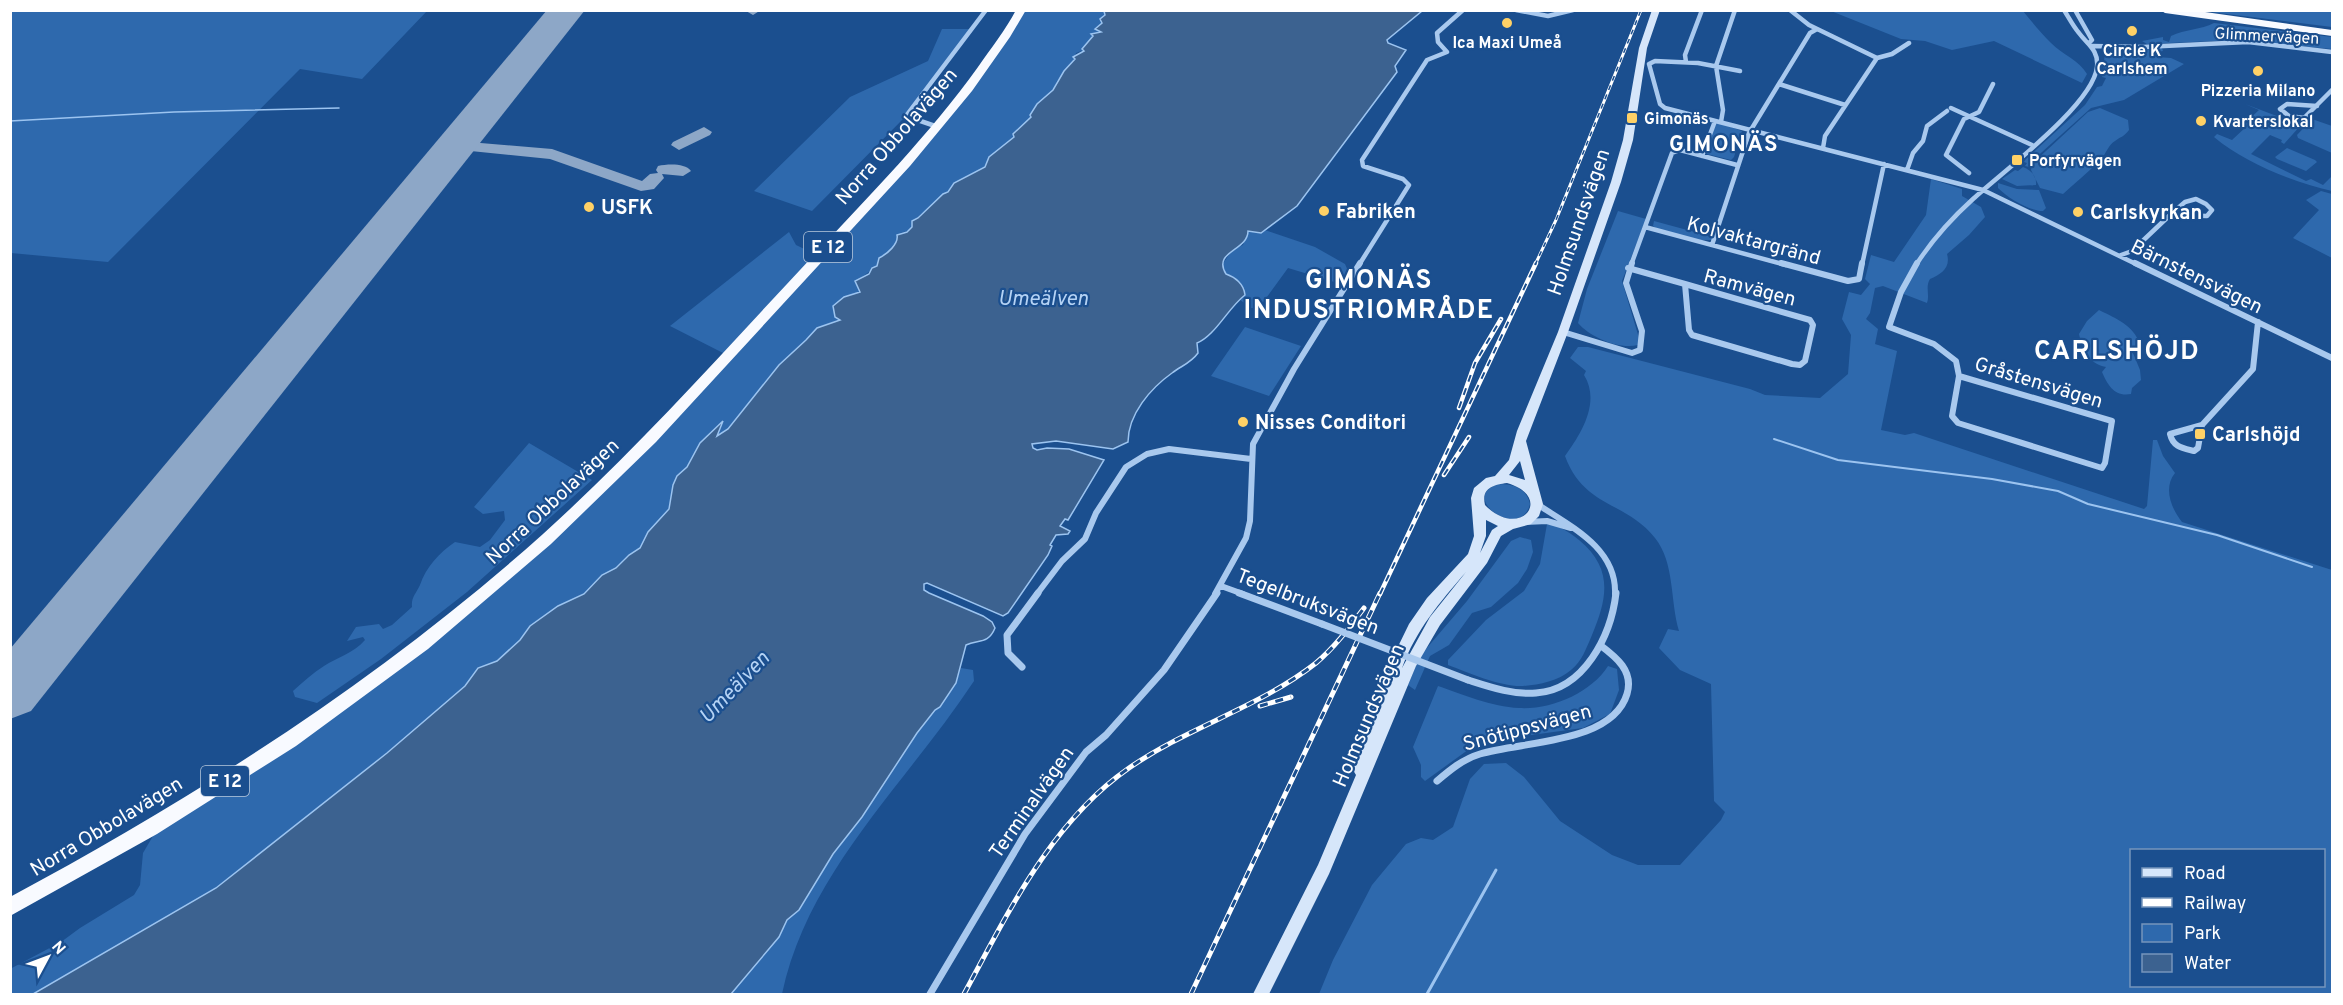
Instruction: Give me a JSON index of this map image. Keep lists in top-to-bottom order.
{
  "streets": {
    "highway": ["Norra Obbolavägen", "E 12"],
    "main road": ["Holmsundsvägen"],
    "street": [
      "Glimmervägen",
      "Kolvaktargränd",
      "Bärnstensvägen",
      "Ramvägen",
      "Gråstensvägen",
      "Tegelbruksvägen",
      "Snötippsvägen",
      "Terminalvägen"
    ]
  },
  "crossings": [
    ["Holmsundsvägen", "Tegelbruksvägen"],
    ["Kolvaktargränd", "Bärnstensvägen"],
    ["Tegelbruksvägen", "Snötippsvägen"],
    ["Tegelbruksvägen", "Terminalvägen"]
  ],
  "districts": ["GIMONÄS", "GIMONÄS INDUSTRIOMRÅDE", "CARLSHÖJD"],
  "water": ["Umeälven"],
  "places": {
    "other": [
      "Ica Maxi Umeå",
      "Circle K Carlshem",
      "Pizzeria Milano",
      "Kvarterslokal",
      "USFK",
      "Fabriken",
      "Carlskyrkan",
      "Nisses Conditori"
    ],
    "transit": ["Gimonäs", "Porfyrvägen", "Carlshöjd"]
  },
  "legend": [
    "Road",
    "Railway",
    "Park",
    "Water"
  ],
  "north": "top right"
}
